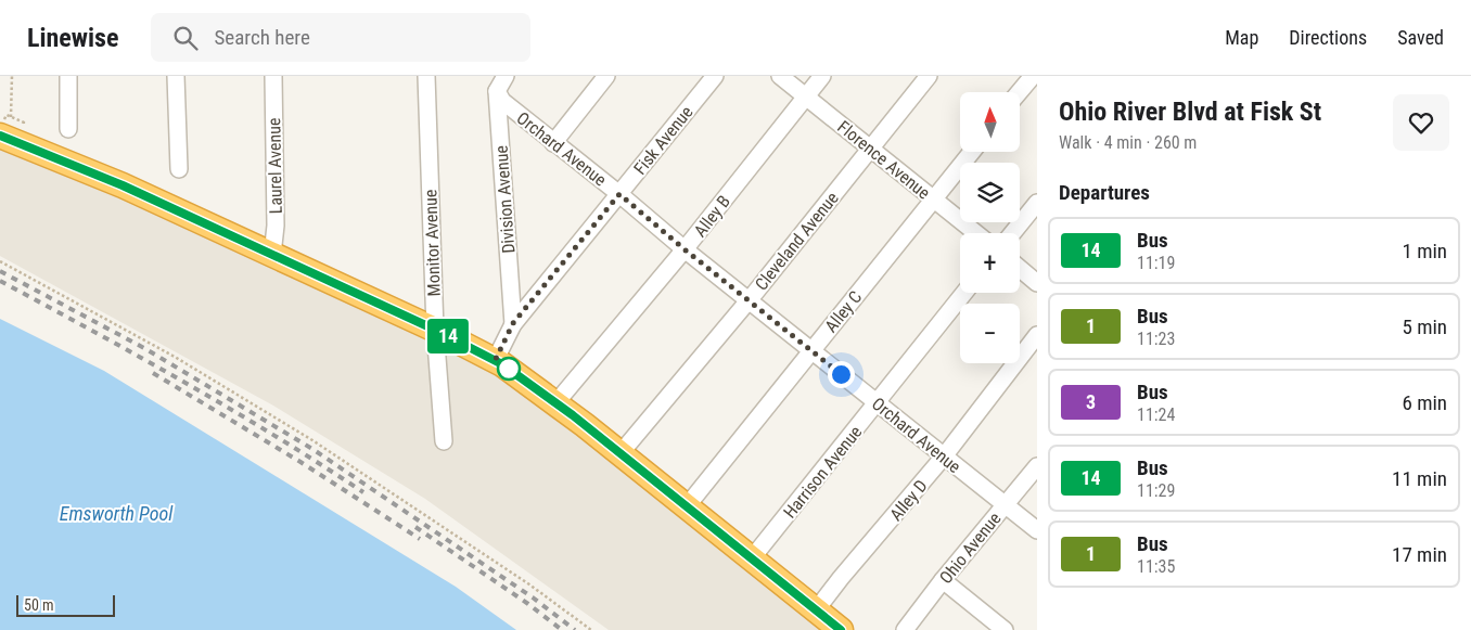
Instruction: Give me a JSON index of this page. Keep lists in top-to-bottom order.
{
  "streets": {
    "street": [
      "Fisk Avenue",
      "Orchard Avenue",
      "Florence Avenue",
      "Laurel Avenue",
      "Division Avenue",
      "Alley B",
      "Cleveland Avenue",
      "Monitor Avenue",
      "Alley C",
      "Harrison Avenue",
      "Alley D",
      "Ohio Avenue"
    ]
  },
  "crossings": [
    ["Fisk Avenue", "Orchard Avenue"],
    ["Fisk Avenue", "Division Avenue"],
    ["Orchard Avenue", "Division Avenue"],
    ["Orchard Avenue", "Alley B"],
    ["Orchard Avenue", "Cleveland Avenue"],
    ["Orchard Avenue", "Alley C"],
    ["Orchard Avenue", "Harrison Avenue"],
    ["Orchard Avenue", "Alley D"],
    ["Orchard Avenue", "Ohio Avenue"],
    ["Florence Avenue", "Alley B"],
    ["Florence Avenue", "Cleveland Avenue"],
    ["Florence Avenue", "Alley C"]
  ],
  "water": ["Emsworth Pool"],
  "lines": ["bus line 14"],
  "scale_bar": "50 m",
  "north": "top",
  "page": {
    "header": "Linewise",
    "search": "Search here",
    "nav": ["Map", "Directions", "Saved"],
    "on_map": "14",
    "heading": [
      ["Ohio River Blvd at Fisk St", "Walk · 4 min · 260 m"],
      "Departures"
    ],
    "map_buttons": ["+", "−"],
    "list": [
      {
        "mark": "14",
        "name": "Bus",
        "note": "11:19",
        "value": "1 min"
      },
      {
        "mark": "1",
        "name": "Bus",
        "note": "11:23",
        "value": "5 min"
      },
      {
        "mark": "3",
        "name": "Bus",
        "note": "11:24",
        "value": "6 min"
      },
      {
        "mark": "14",
        "name": "Bus",
        "note": "11:29",
        "value": "11 min"
      },
      {
        "mark": "1",
        "name": "Bus",
        "note": "11:35",
        "value": "17 min"
      }
    ],
    "scale": "50 m"
  }
}
